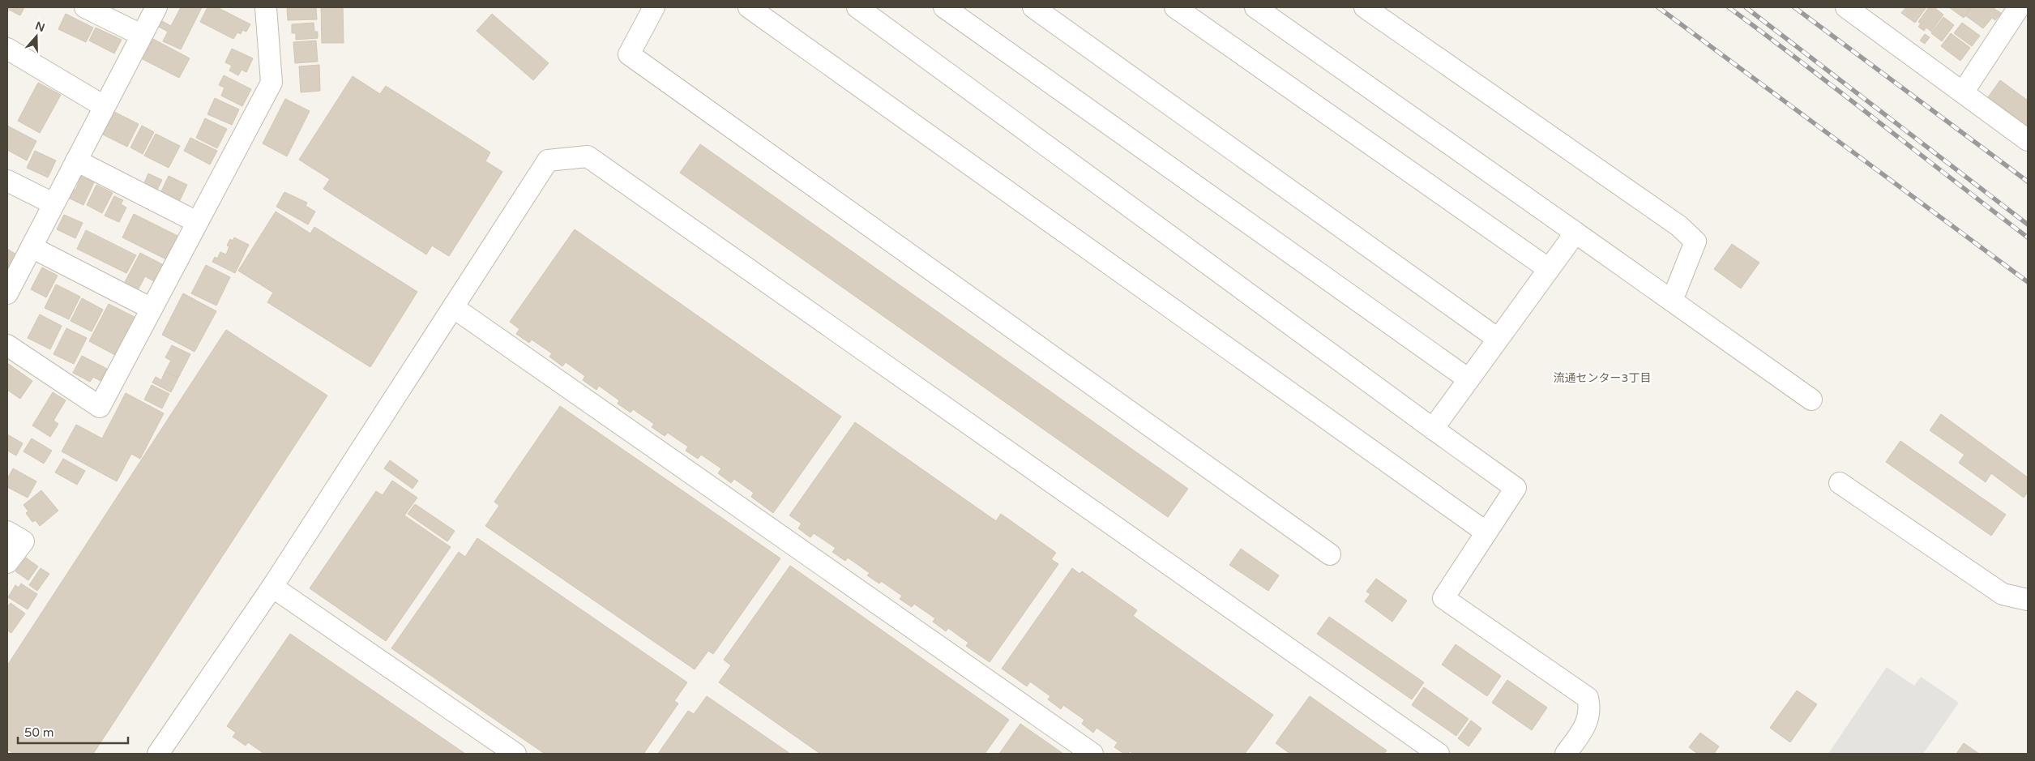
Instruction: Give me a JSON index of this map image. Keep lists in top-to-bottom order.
{
  "districts": ["流通センター3丁目"],
  "scale_bar": "50 m",
  "north": "top"
}
